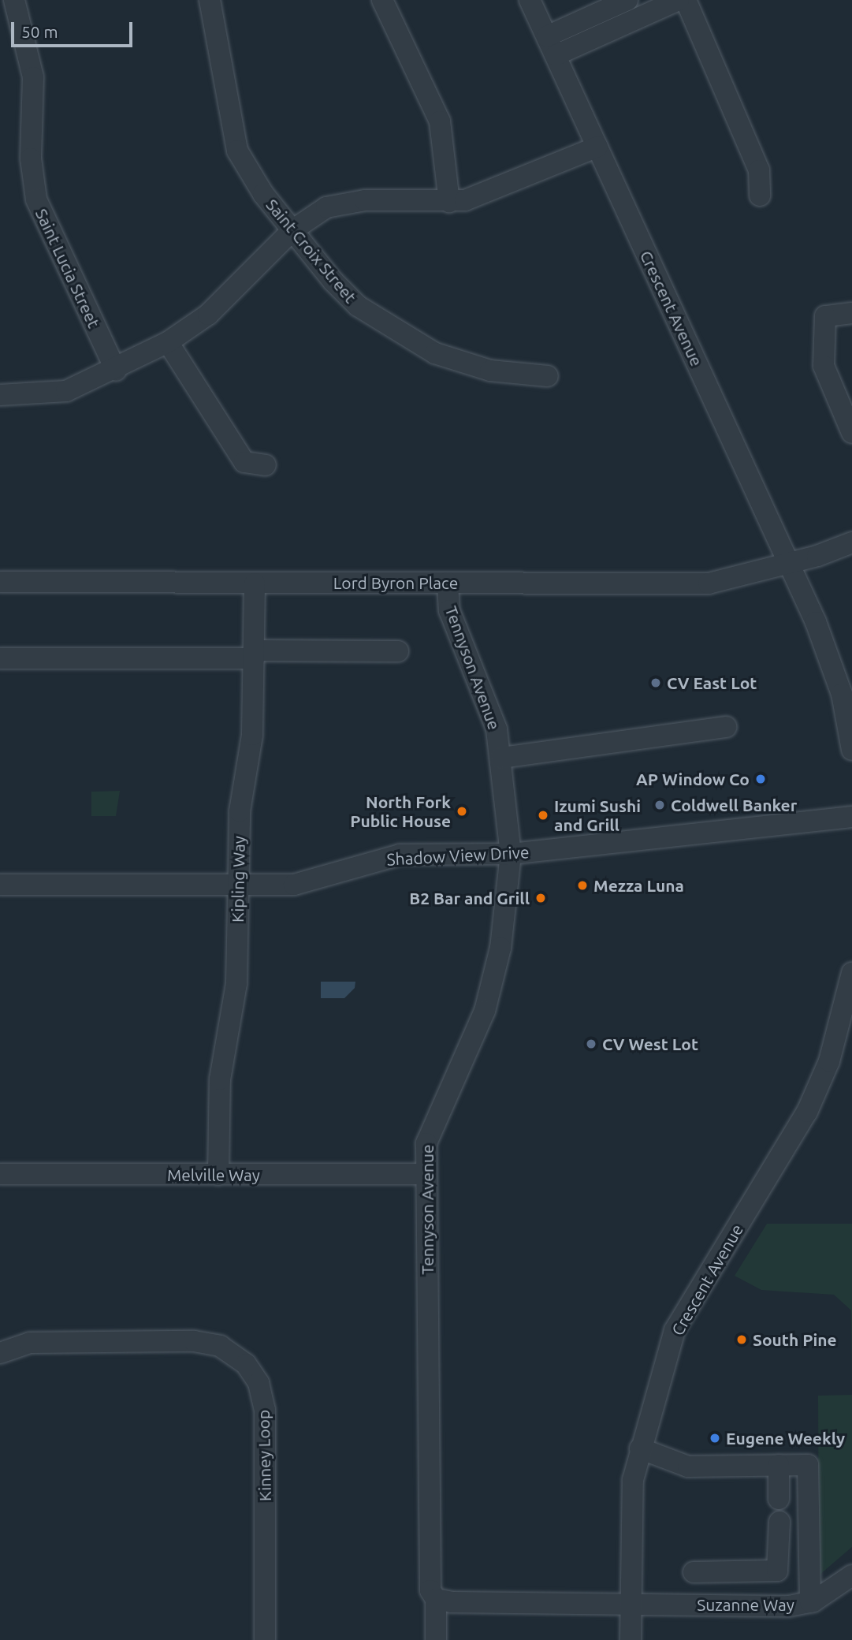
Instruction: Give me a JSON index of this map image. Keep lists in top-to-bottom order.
{
  "streets": {
    "street": [
      "Saint Croix Street",
      "Saint Lucia Street",
      "Crescent Avenue",
      "Lord Byron Place",
      "Tennyson Avenue",
      "Shadow View Drive",
      "Kipling Way",
      "Melville Way",
      "Kinney Loop",
      "Suzanne Way"
    ]
  },
  "crossings": [
    ["Crescent Avenue", "Lord Byron Place"],
    ["Crescent Avenue", "Suzanne Way"],
    ["Lord Byron Place", "Tennyson Avenue"],
    ["Lord Byron Place", "Kipling Way"],
    ["Tennyson Avenue", "Shadow View Drive"],
    ["Tennyson Avenue", "Melville Way"],
    ["Shadow View Drive", "Kipling Way"],
    ["Kipling Way", "Melville Way"]
  ],
  "places": [
    "CV East Lot",
    "AP Window Co",
    "Coldwell Banker",
    "North Fork Public House",
    "Izumi Sushi and Grill",
    "Mezza Luna",
    "B2 Bar and Grill",
    "CV West Lot",
    "South Pine",
    "Eugene Weekly"
  ],
  "scale_bar": "50 m"
}
